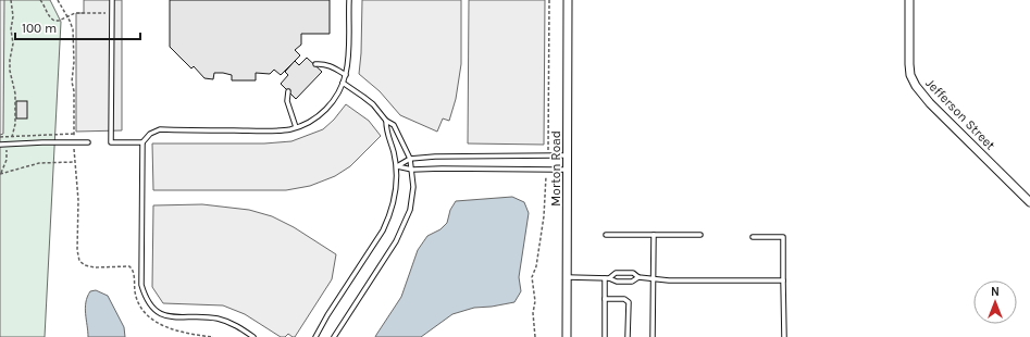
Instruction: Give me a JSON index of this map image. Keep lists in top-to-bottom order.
{
  "streets": {
    "street": ["Jefferson Street", "Morton Road"]
  },
  "scale_bar": "100 m",
  "north": "top"
}
